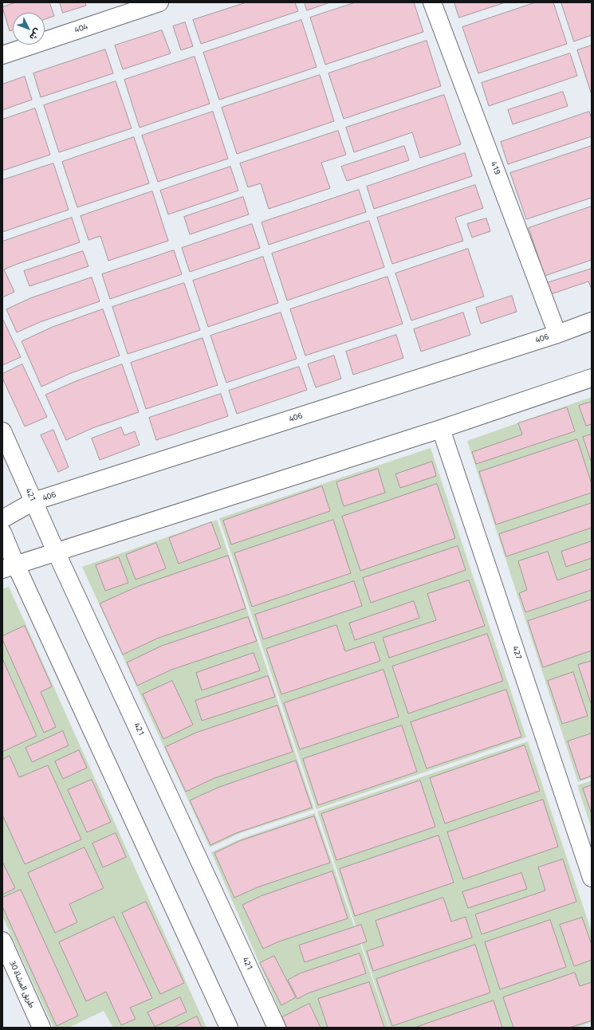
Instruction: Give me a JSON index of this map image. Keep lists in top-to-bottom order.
{
  "streets": {
    "street": [
      "404",
      "419",
      "406",
      "421",
      "427",
      "طريق المشاة 30"
    ]
  },
  "crossings": [
    ["419", "406"],
    ["406", "421"]
  ],
  "north": "bottom right"
}
